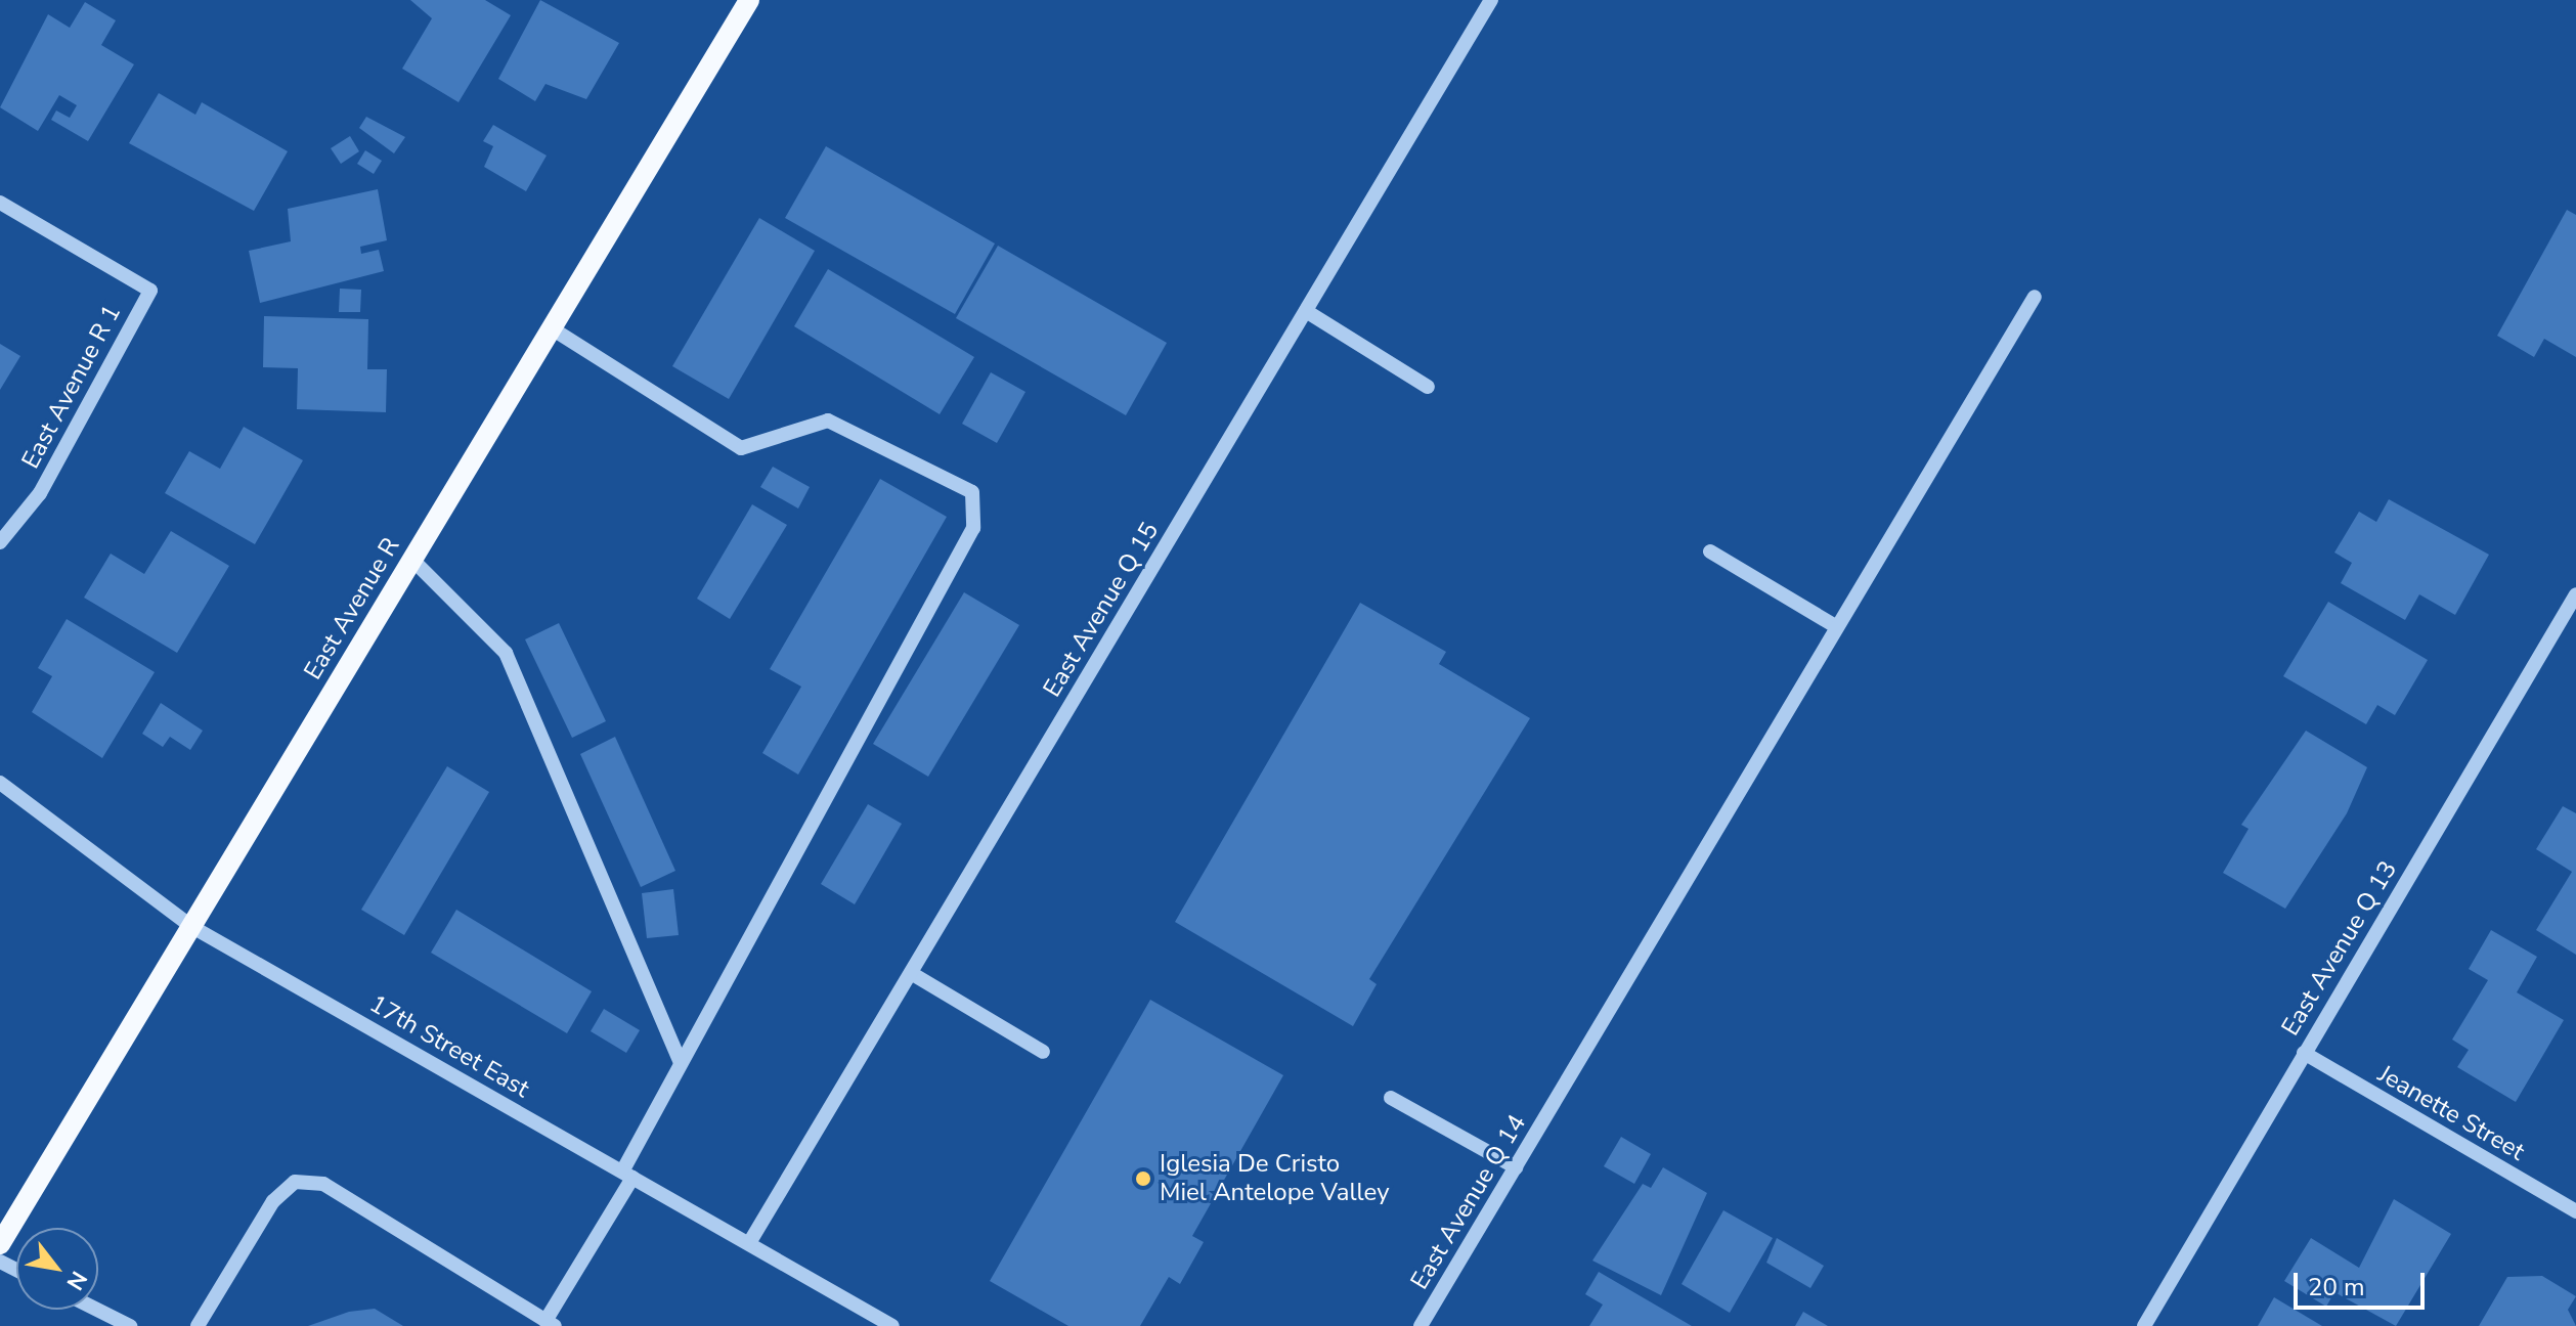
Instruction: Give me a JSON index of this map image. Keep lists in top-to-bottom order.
{
  "streets": {
    "main road": ["East Avenue R"],
    "street": [
      "East Avenue R 1",
      "East Avenue Q 15",
      "East Avenue Q 13",
      "17th Street East",
      "Jeanette Street",
      "East Avenue Q 14"
    ]
  },
  "crossings": [
    ["East Avenue R", "17th Street East"],
    ["East Avenue Q 15", "17th Street East"],
    ["East Avenue Q 13", "Jeanette Street"]
  ],
  "places": ["Iglesia De Cristo Miel Antelope Valley"],
  "scale_bar": "20 m",
  "north": "bottom right"
}
